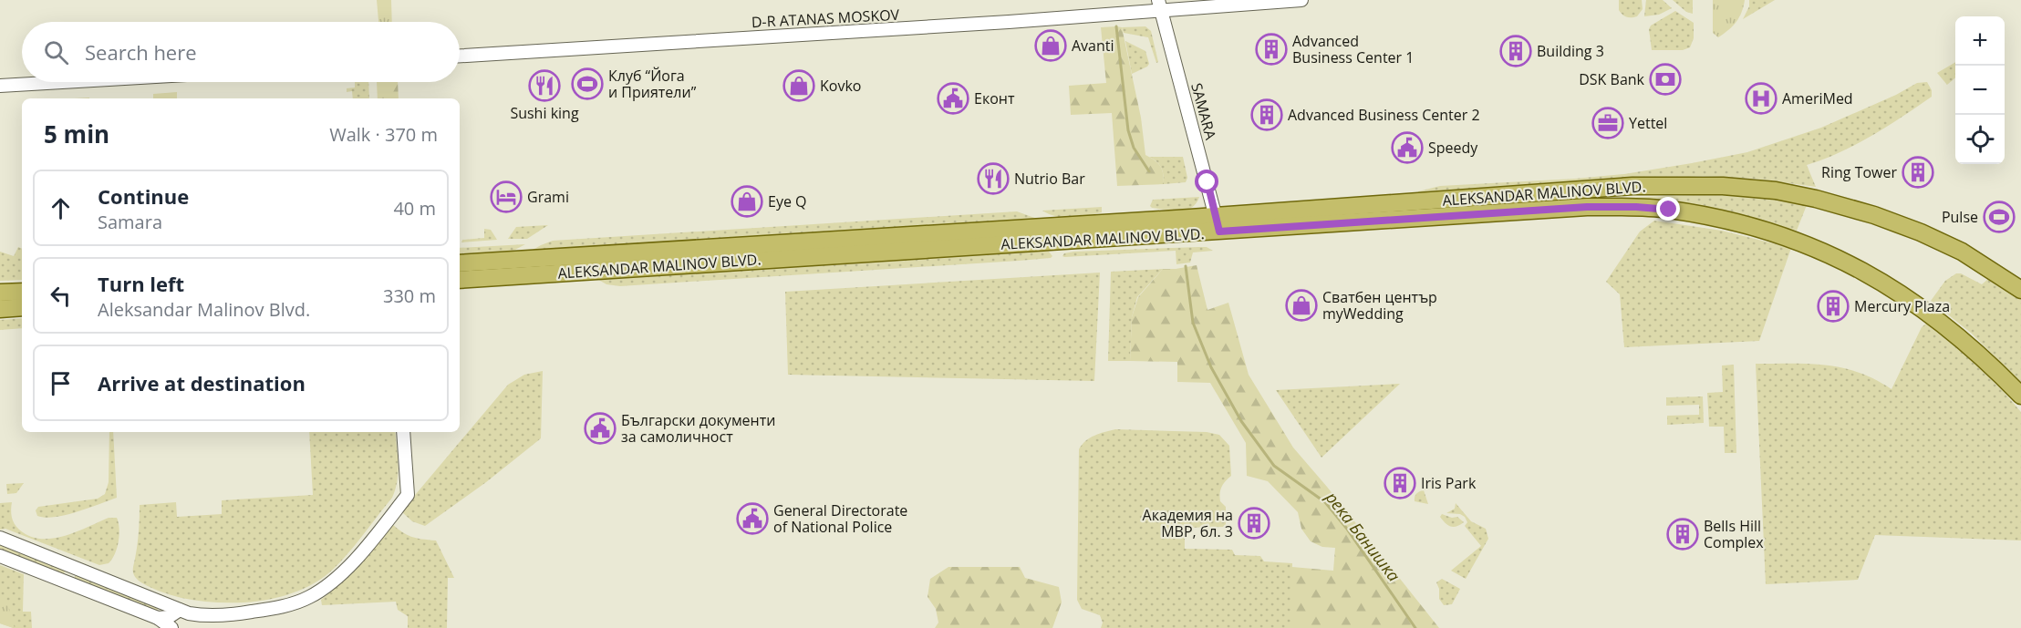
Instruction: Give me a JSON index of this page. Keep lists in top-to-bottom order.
{
  "streets": {
    "main road": ["ALEKSANDAR MALINOV BLVD."],
    "street": ["D-R ATANAS MOSKOV", "SAMARA"]
  },
  "crossings": [
    ["D-R ATANAS MOSKOV", "SAMARA"],
    ["SAMARA", "ALEKSANDAR MALINOV BLVD."]
  ],
  "water": ["река Банишка"],
  "places": {
    "shop": [
      "Avanti",
      "Kovko",
      "Eye Q",
      "Сватбен център myWedding"
    ],
    "building": [
      "Advanced Business Center 1",
      "Building 3",
      "Advanced Business Center 2",
      "Ring Tower",
      "Mercury Plaza",
      "Iris Park",
      "Академия на МВР, бл. 3",
      "Bells Hill Complex"
    ],
    "bank": ["DSK Bank"],
    "sports": ["Клуб “Йога и Приятели”", "Pulse"],
    "restaurant": ["Sushi king", "Nutrio Bar"],
    "public building": [
      "Еконт",
      "Speedy",
      "Български документи за самоличност",
      "General Directorate of National Police"
    ],
    "hospital": ["AmeriMed"],
    "office": ["Yettel"],
    "hotel": ["Grami"]
  },
  "page": {
    "map_buttons": ["+", "−"],
    "search": "Search here",
    "heading": ["5 min", "Walk · 370 m"],
    "list": [
      ["Continue", "Samara", "40 m"],
      ["Turn left", "Aleksandar Malinov Blvd.", "330 m"],
      "Arrive at destination"
    ]
  }
}
